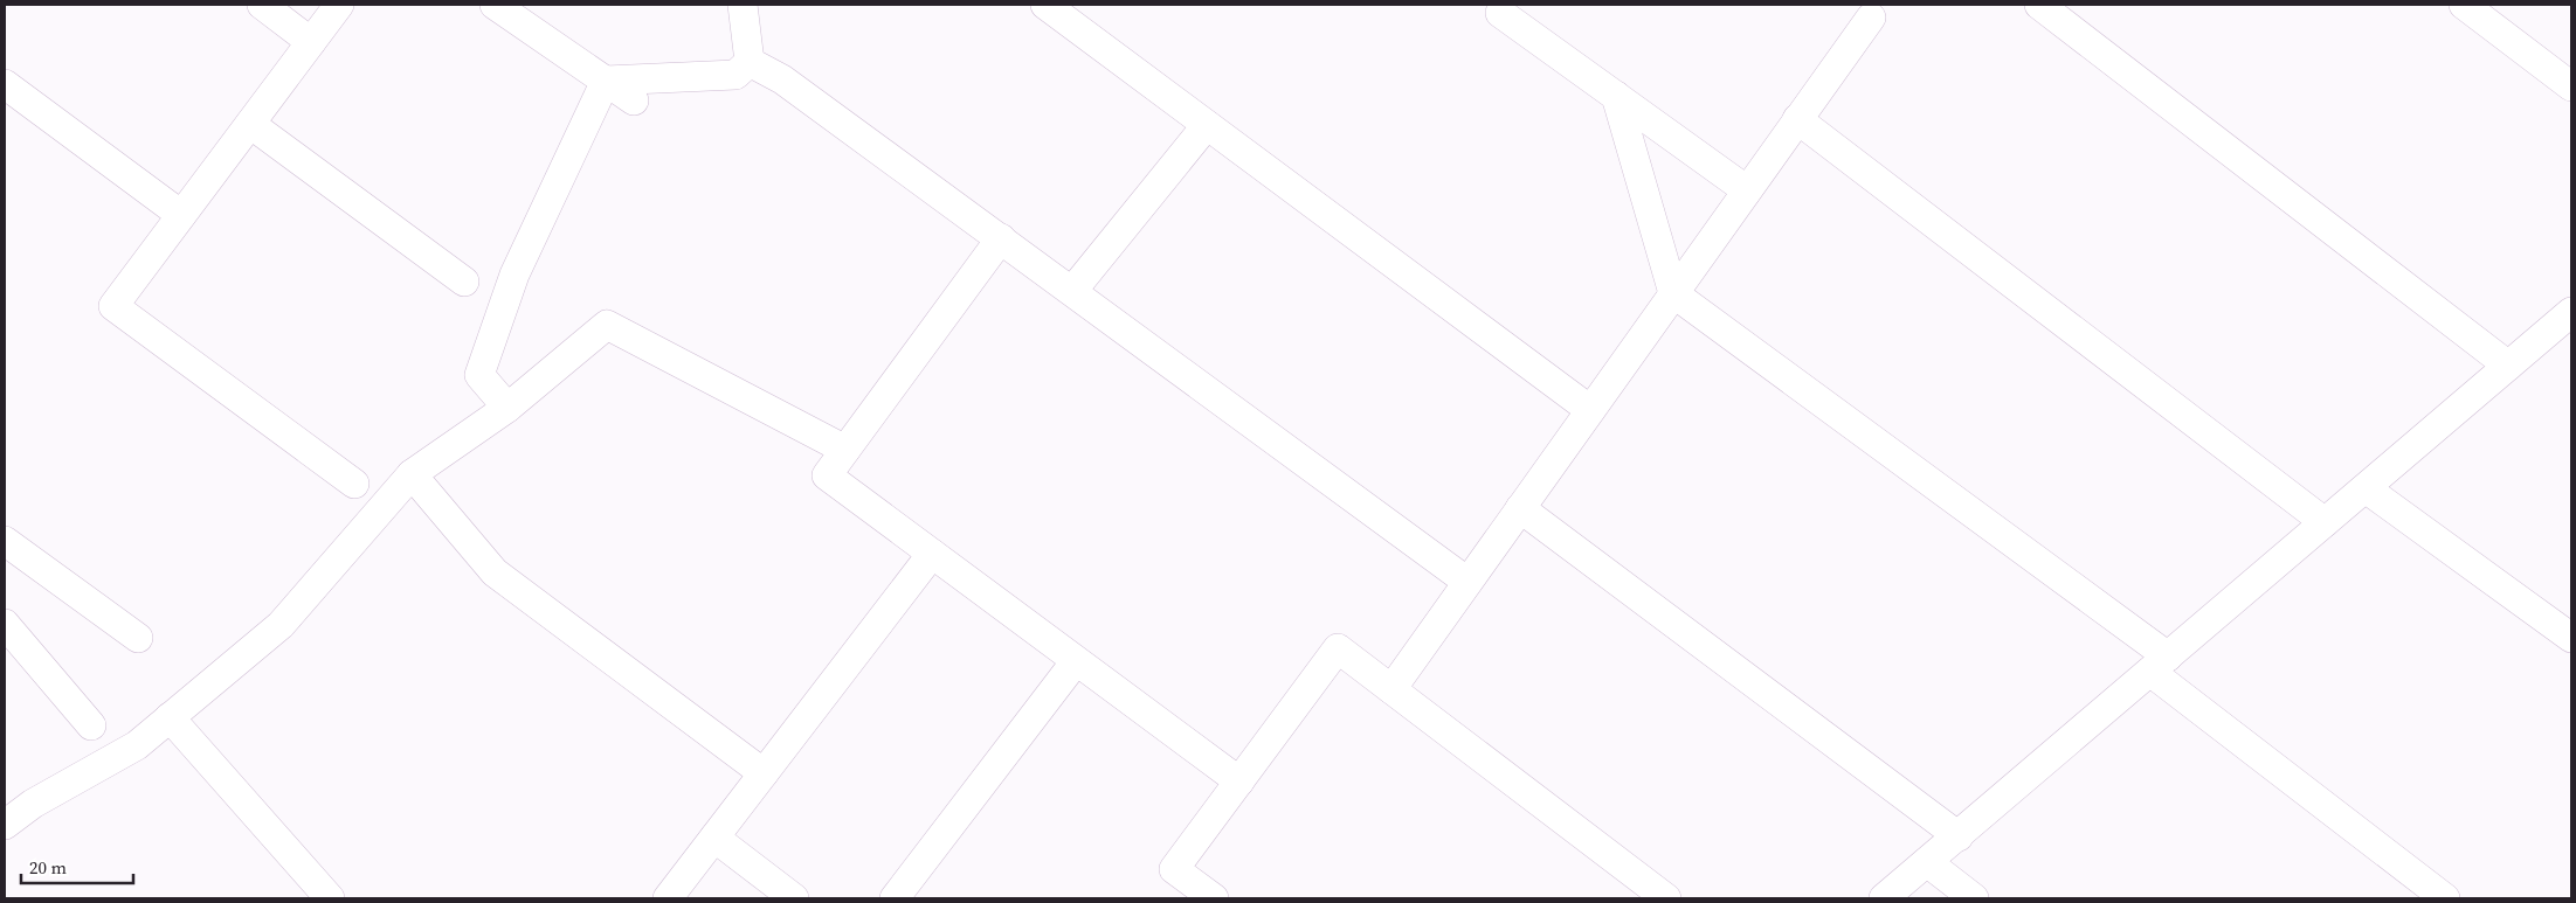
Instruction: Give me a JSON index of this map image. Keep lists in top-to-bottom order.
{
  "scale_bar": "20 m"
}
